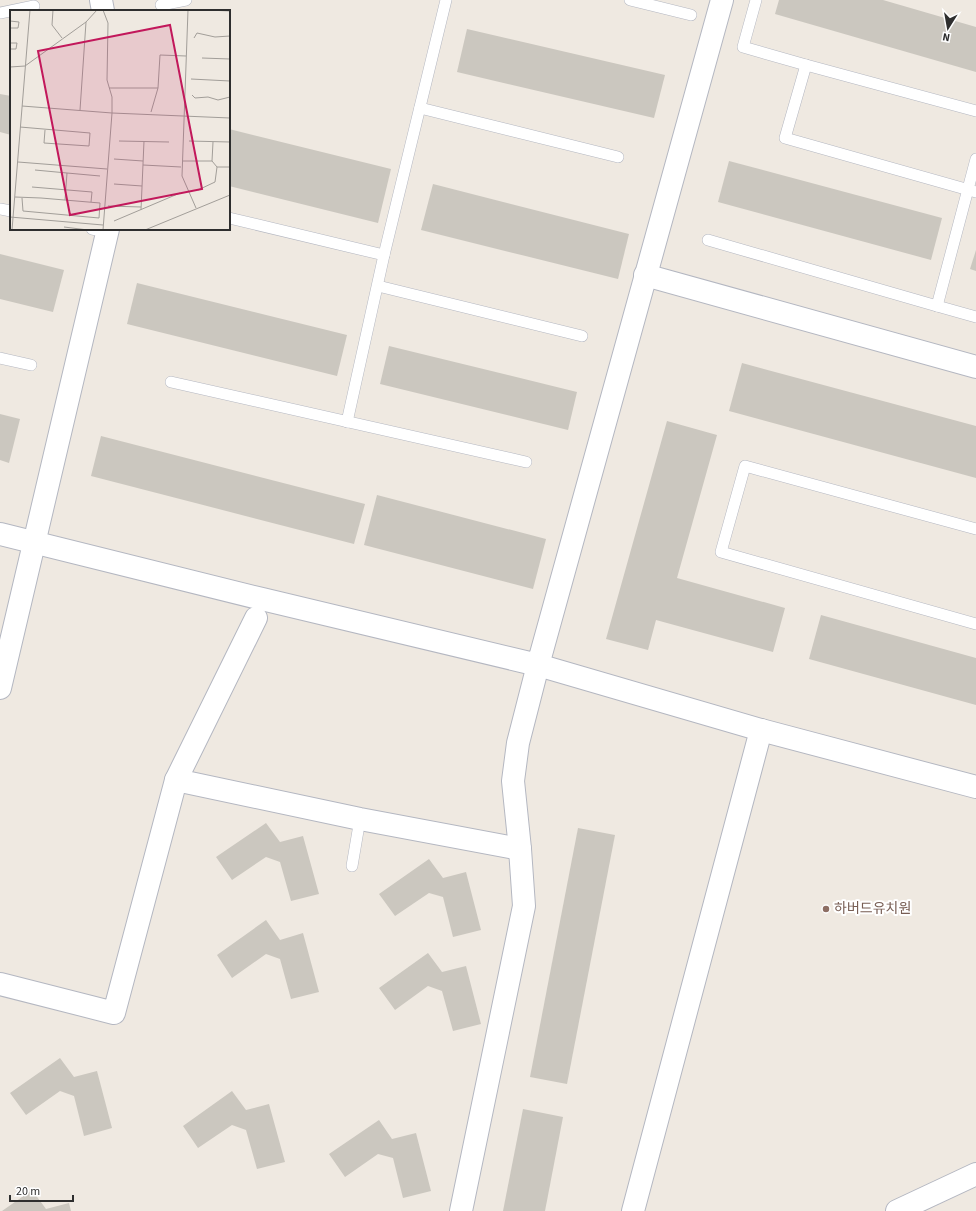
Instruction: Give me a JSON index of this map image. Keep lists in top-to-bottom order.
{
  "places": ["하버드유치원"],
  "scale_bar": "20 m",
  "north": "bottom"
}
